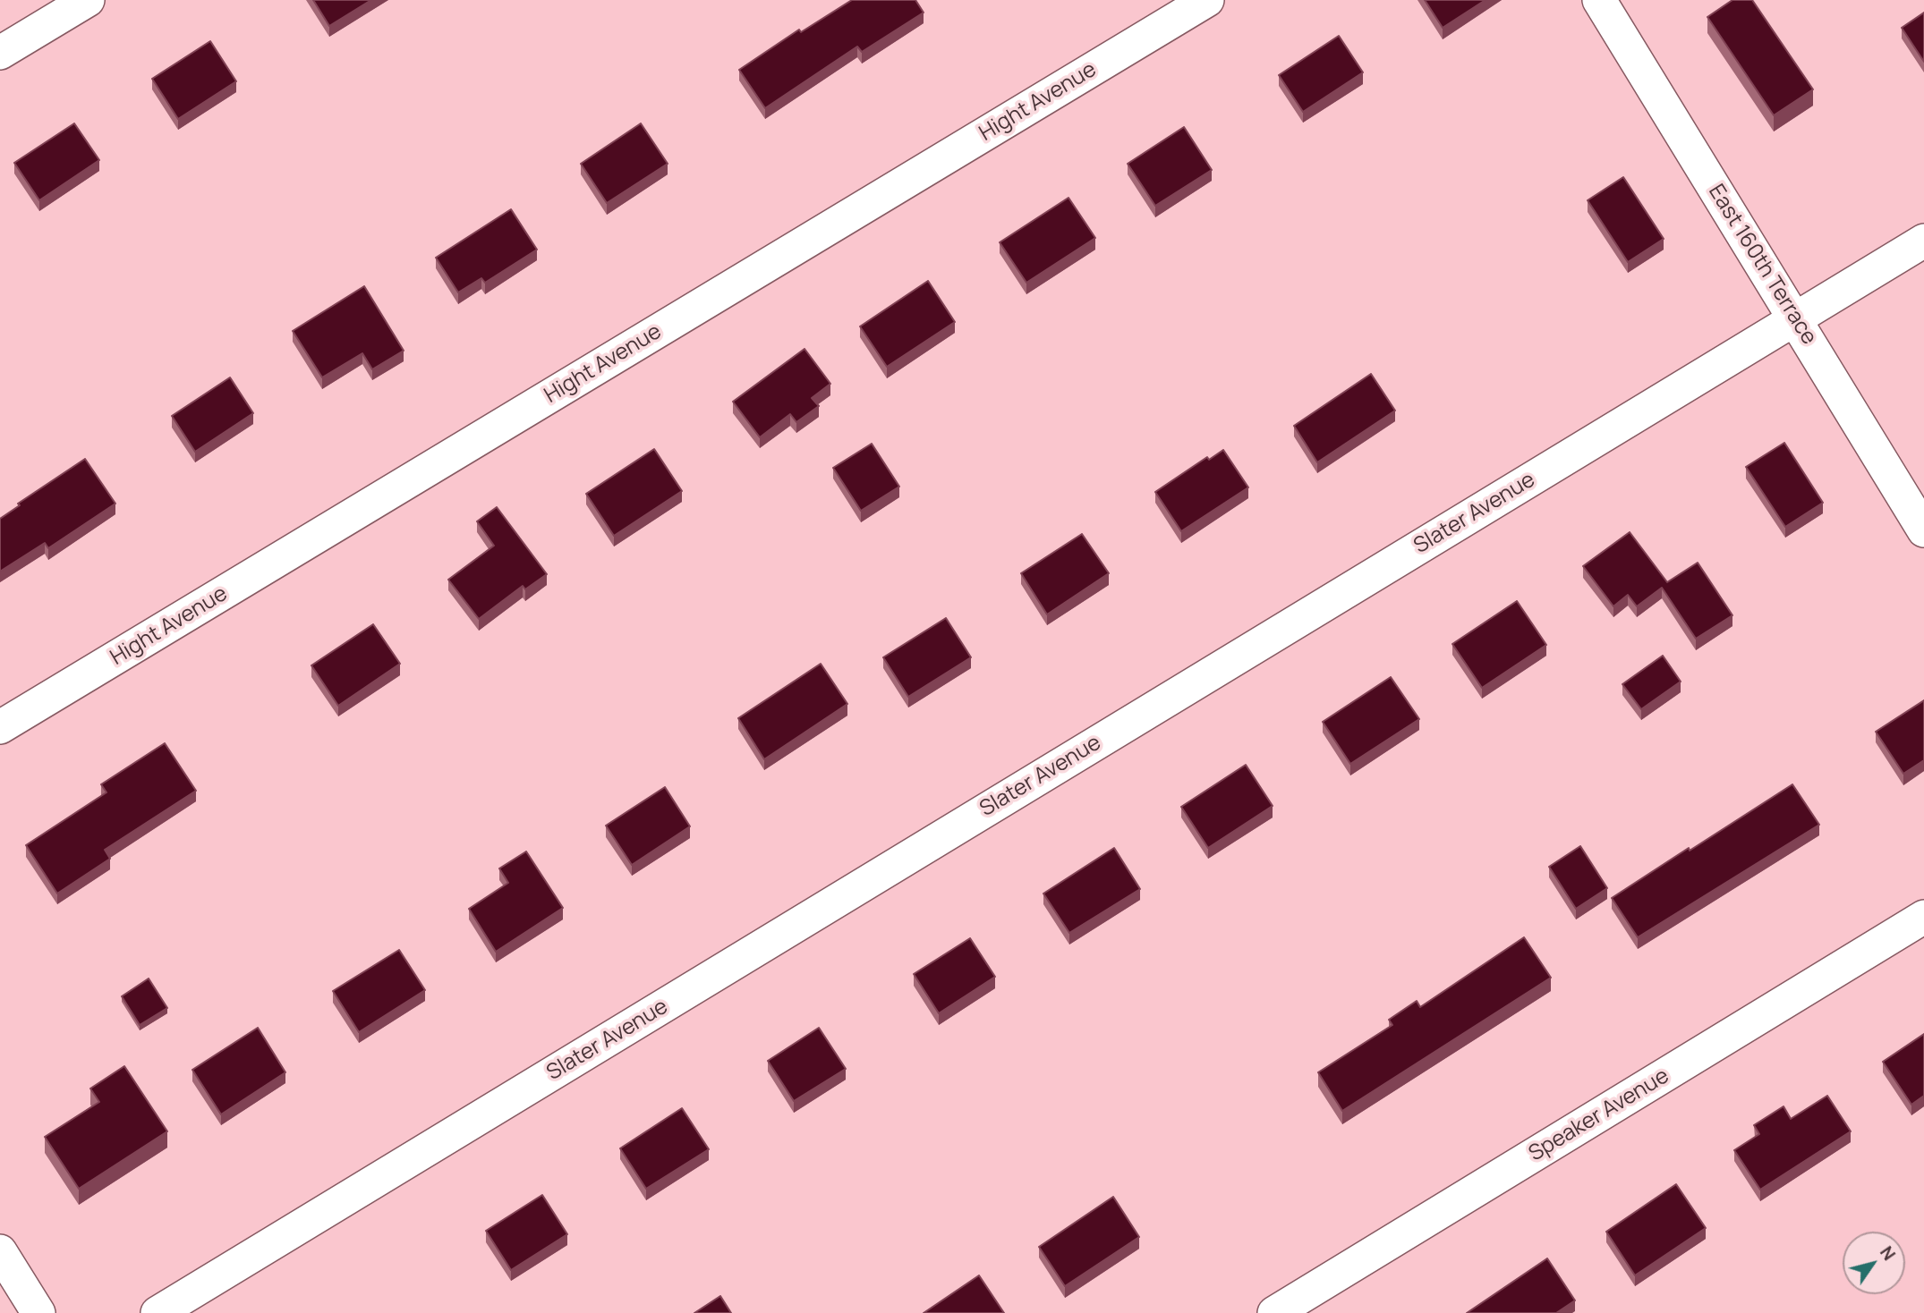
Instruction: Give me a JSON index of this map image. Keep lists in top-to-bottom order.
{
  "streets": {
    "street": [
      "Hight Avenue",
      "East 160th Terrace",
      "Slater Avenue",
      "Speaker Avenue"
    ]
  },
  "crossings": [
    ["East 160th Terrace", "Slater Avenue"]
  ],
  "north": "top right"
}
